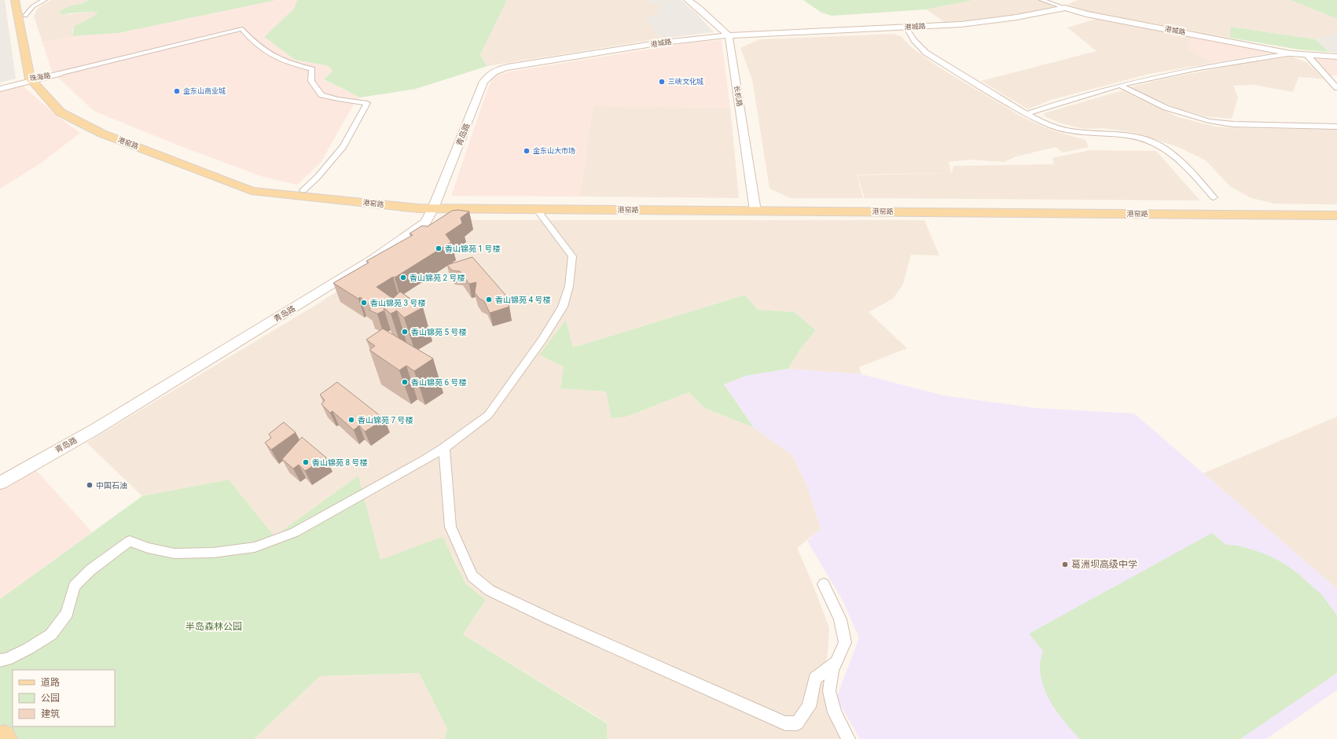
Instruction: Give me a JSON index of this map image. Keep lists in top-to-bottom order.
{
  "streets": {
    "main road": ["港窑路"],
    "street": [
      "港城路",
      "珠海路",
      "长机路",
      "青岛路"
    ]
  },
  "crossings": [
    ["港城路", "长机路"],
    ["港城路", "青岛路"],
    ["珠海路", "港窑路"],
    ["长机路", "港窑路"],
    ["青岛路", "港窑路"]
  ],
  "parks": ["半岛森林公园"],
  "places": [
    "三峡文化城",
    "金东山商业城",
    "金东山大市场",
    "香山锦苑 1 号楼",
    "香山锦苑 2 号楼",
    "香山锦苑 4 号楼",
    "香山锦苑 3 号楼",
    "香山锦苑 5 号楼",
    "香山锦苑 6 号楼",
    "香山锦苑 7 号楼",
    "香山锦苑 8 号楼",
    "中国石油",
    "葛洲坝高级中学"
  ],
  "legend": ["道路", "公园", "建筑"]
}
